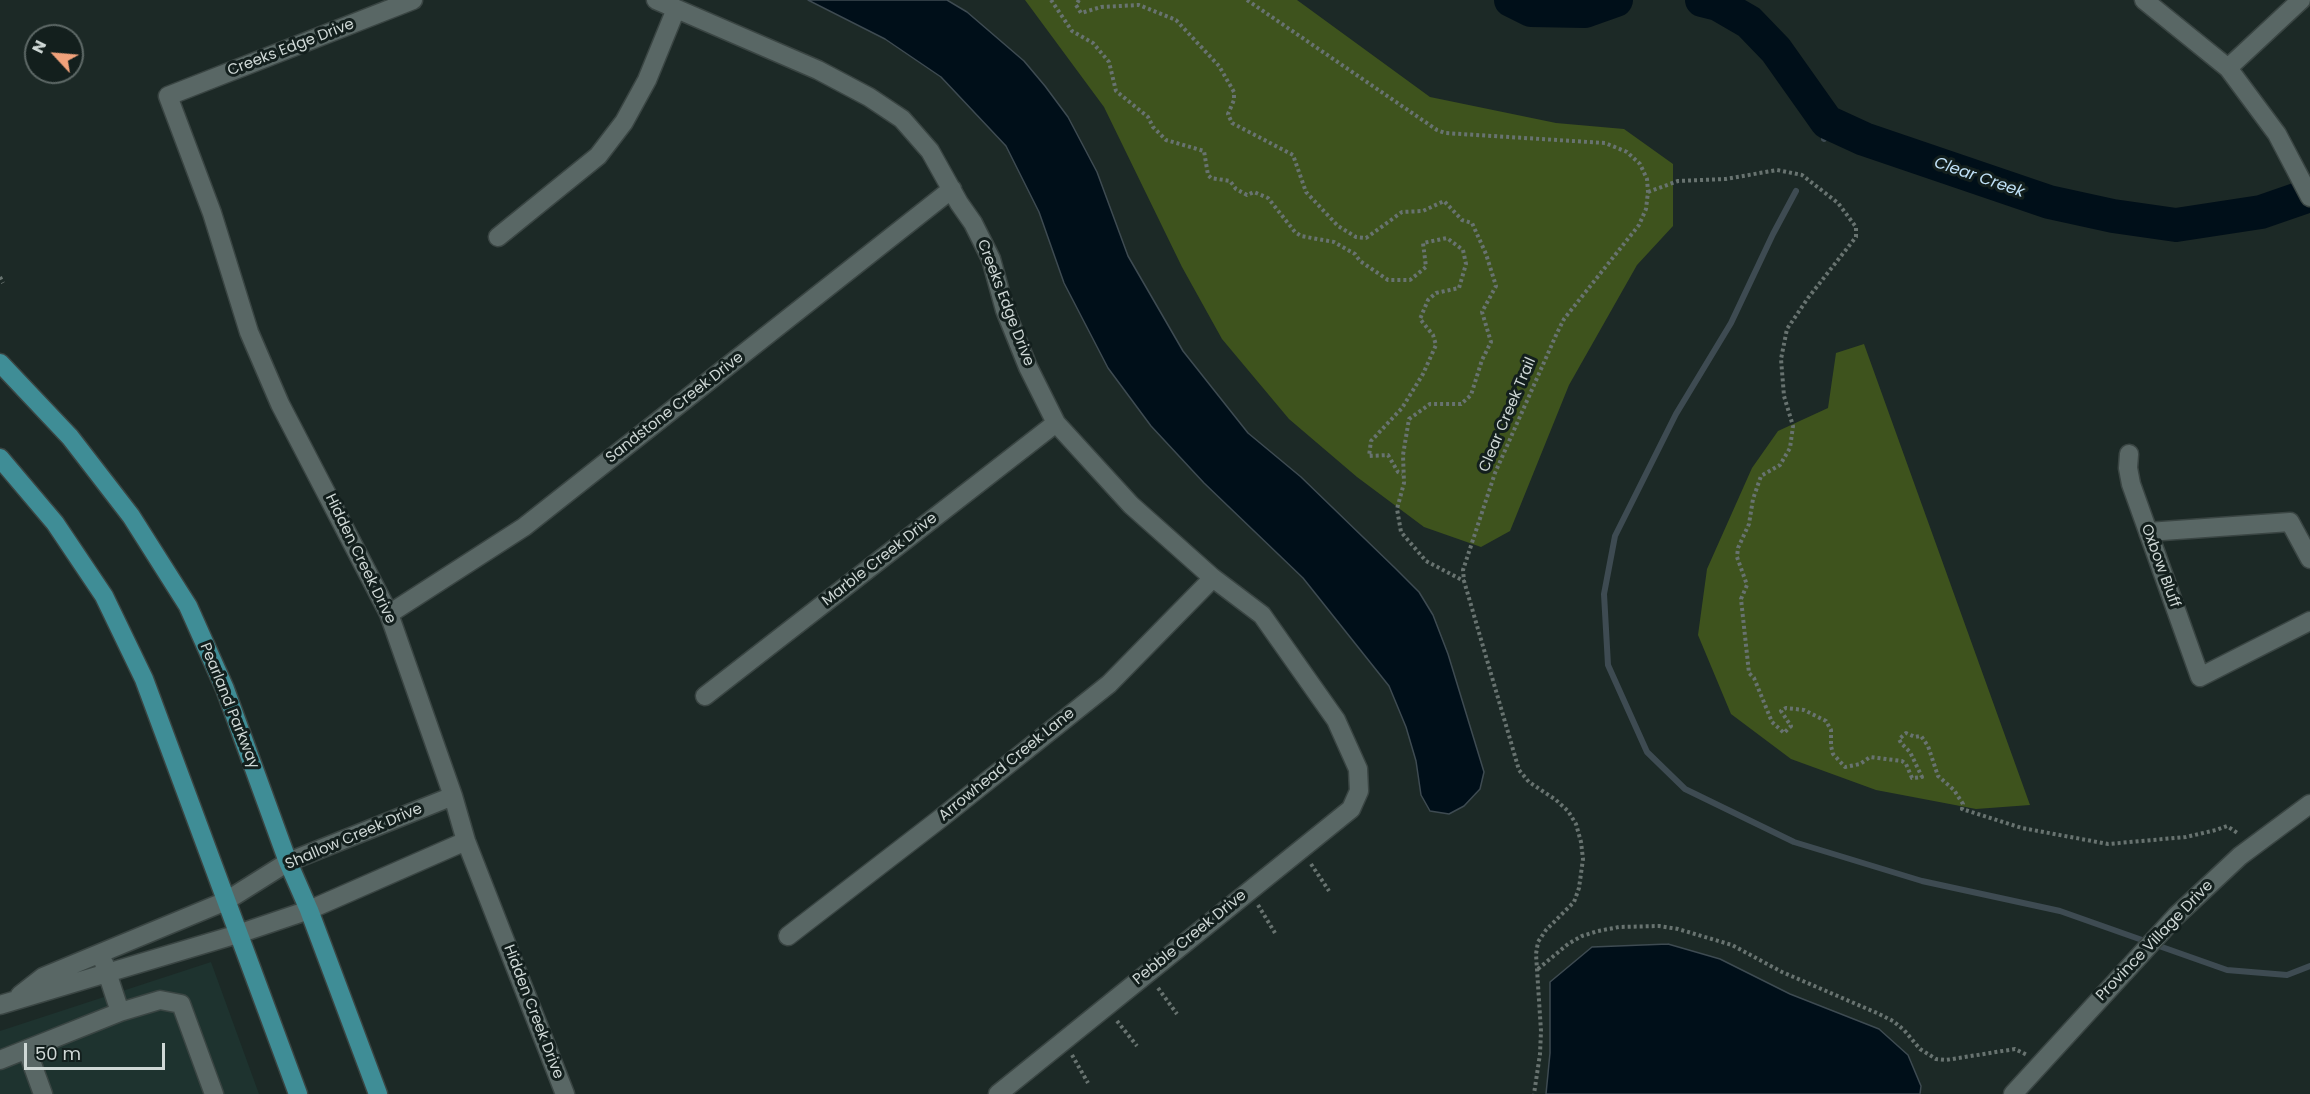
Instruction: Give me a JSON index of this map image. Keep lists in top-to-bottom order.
{
  "streets": {
    "main road": ["Pearland Parkway"],
    "street": [
      "Creeks Edge Drive",
      "Sandstone Creek Drive",
      "Hidden Creek Drive",
      "Marble Creek Drive",
      "Oxbow Bluff",
      "Arrowhead Creek Lane",
      "Shallow Creek Drive",
      "Pebble Creek Drive",
      "Province Village Drive"
    ],
    "path": ["Clear Creek Trail"]
  },
  "crossings": [
    ["Creeks Edge Drive", "Sandstone Creek Drive"],
    ["Creeks Edge Drive", "Hidden Creek Drive"],
    ["Creeks Edge Drive", "Marble Creek Drive"],
    ["Creeks Edge Drive", "Arrowhead Creek Lane"],
    ["Creeks Edge Drive", "Pebble Creek Drive"],
    ["Sandstone Creek Drive", "Hidden Creek Drive"],
    ["Hidden Creek Drive", "Shallow Creek Drive"],
    ["Pearland Parkway", "Shallow Creek Drive"]
  ],
  "water": ["Clear Creek"],
  "scale_bar": "50 m",
  "north": "top left"
}
